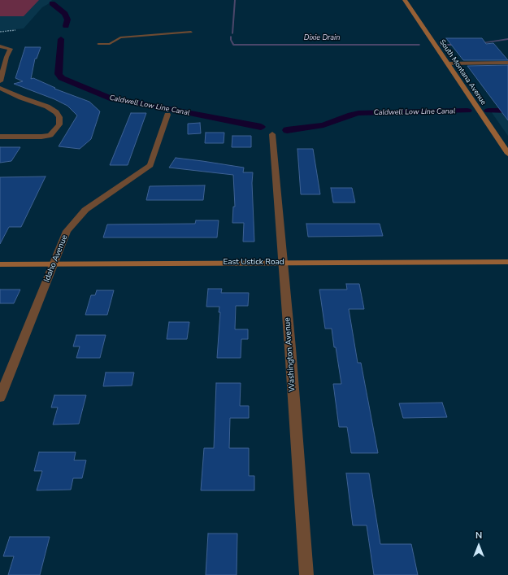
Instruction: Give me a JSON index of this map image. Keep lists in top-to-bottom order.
{
  "streets": {
    "street": [
      "South Montana Avenue",
      "Idaho Avenue",
      "East Ustick Road",
      "Washington Avenue"
    ]
  },
  "crossings": [
    ["Idaho Avenue", "East Ustick Road"],
    ["East Ustick Road", "Washington Avenue"]
  ],
  "water": ["Dixie Drain", "Caldwell Low Line Canal"],
  "north": "top"
}
